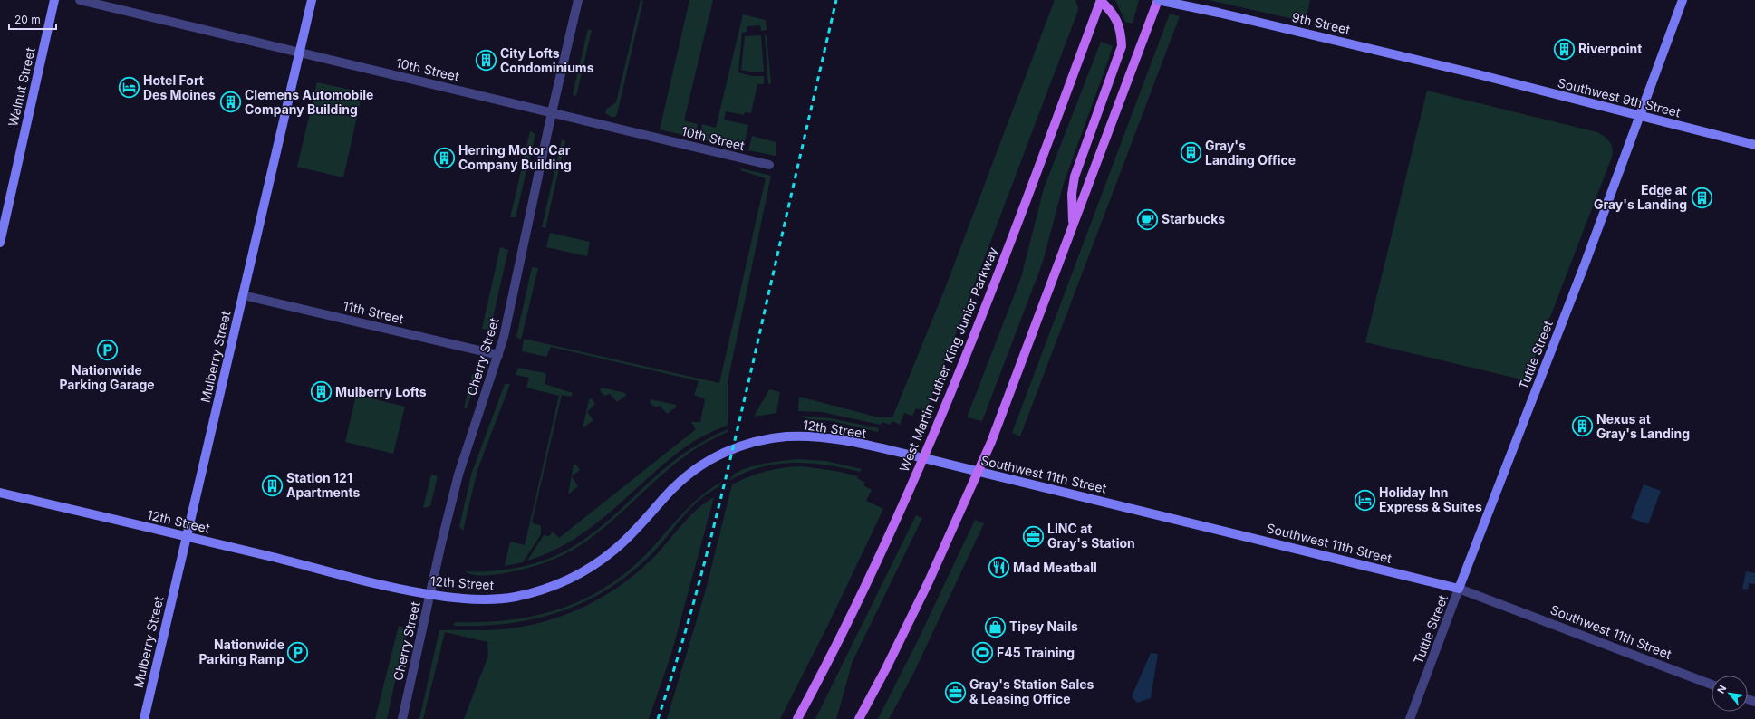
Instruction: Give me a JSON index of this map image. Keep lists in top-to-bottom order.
{
  "streets": {
    "main road": ["West Martin Luther King Junior Parkway"],
    "street": [
      "9th Street",
      "10th Street",
      "Walnut Street",
      "Southwest 9th Street",
      "11th Street",
      "Tuttle Street",
      "Mulberry Street",
      "Cherry Street",
      "12th Street",
      "Southwest 11th Street"
    ]
  },
  "crossings": [
    ["9th Street", "Southwest 9th Street"],
    ["10th Street", "Mulberry Street"],
    ["10th Street", "Cherry Street"],
    ["Southwest 9th Street", "Tuttle Street"],
    ["11th Street", "Mulberry Street"],
    ["11th Street", "Cherry Street"],
    ["Tuttle Street", "Southwest 11th Street"],
    ["Mulberry Street", "12th Street"],
    ["Cherry Street", "12th Street"],
    ["West Martin Luther King Junior Parkway", "12th Street"],
    ["West Martin Luther King Junior Parkway", "Southwest 11th Street"],
    ["12th Street", "Southwest 11th Street"]
  ],
  "places": {
    "building": [
      "Riverpoint",
      "City Lofts Condominiums",
      "Clemens Automobile Company Building",
      "Gray's Landing Office",
      "Herring Motor Car Company Building",
      "Edge at Gray's Landing",
      "Mulberry Lofts",
      "Nexus at Gray's Landing",
      "Station 121 Apartments"
    ],
    "hotel": ["Hotel Fort Des Moines", "Holiday Inn Express & Suites"],
    "cafe": ["Starbucks"],
    "parking": ["Nationwide Parking Garage", "Nationwide Parking Ramp"],
    "office": ["LINC at Gray's Station", "Gray's Station Sales & Leasing Office"],
    "restaurant": ["Mad Meatball"],
    "shop": ["Tipsy Nails"],
    "sports": ["F45 Training"]
  },
  "scale_bar": "20 m",
  "north": "top left"
}
